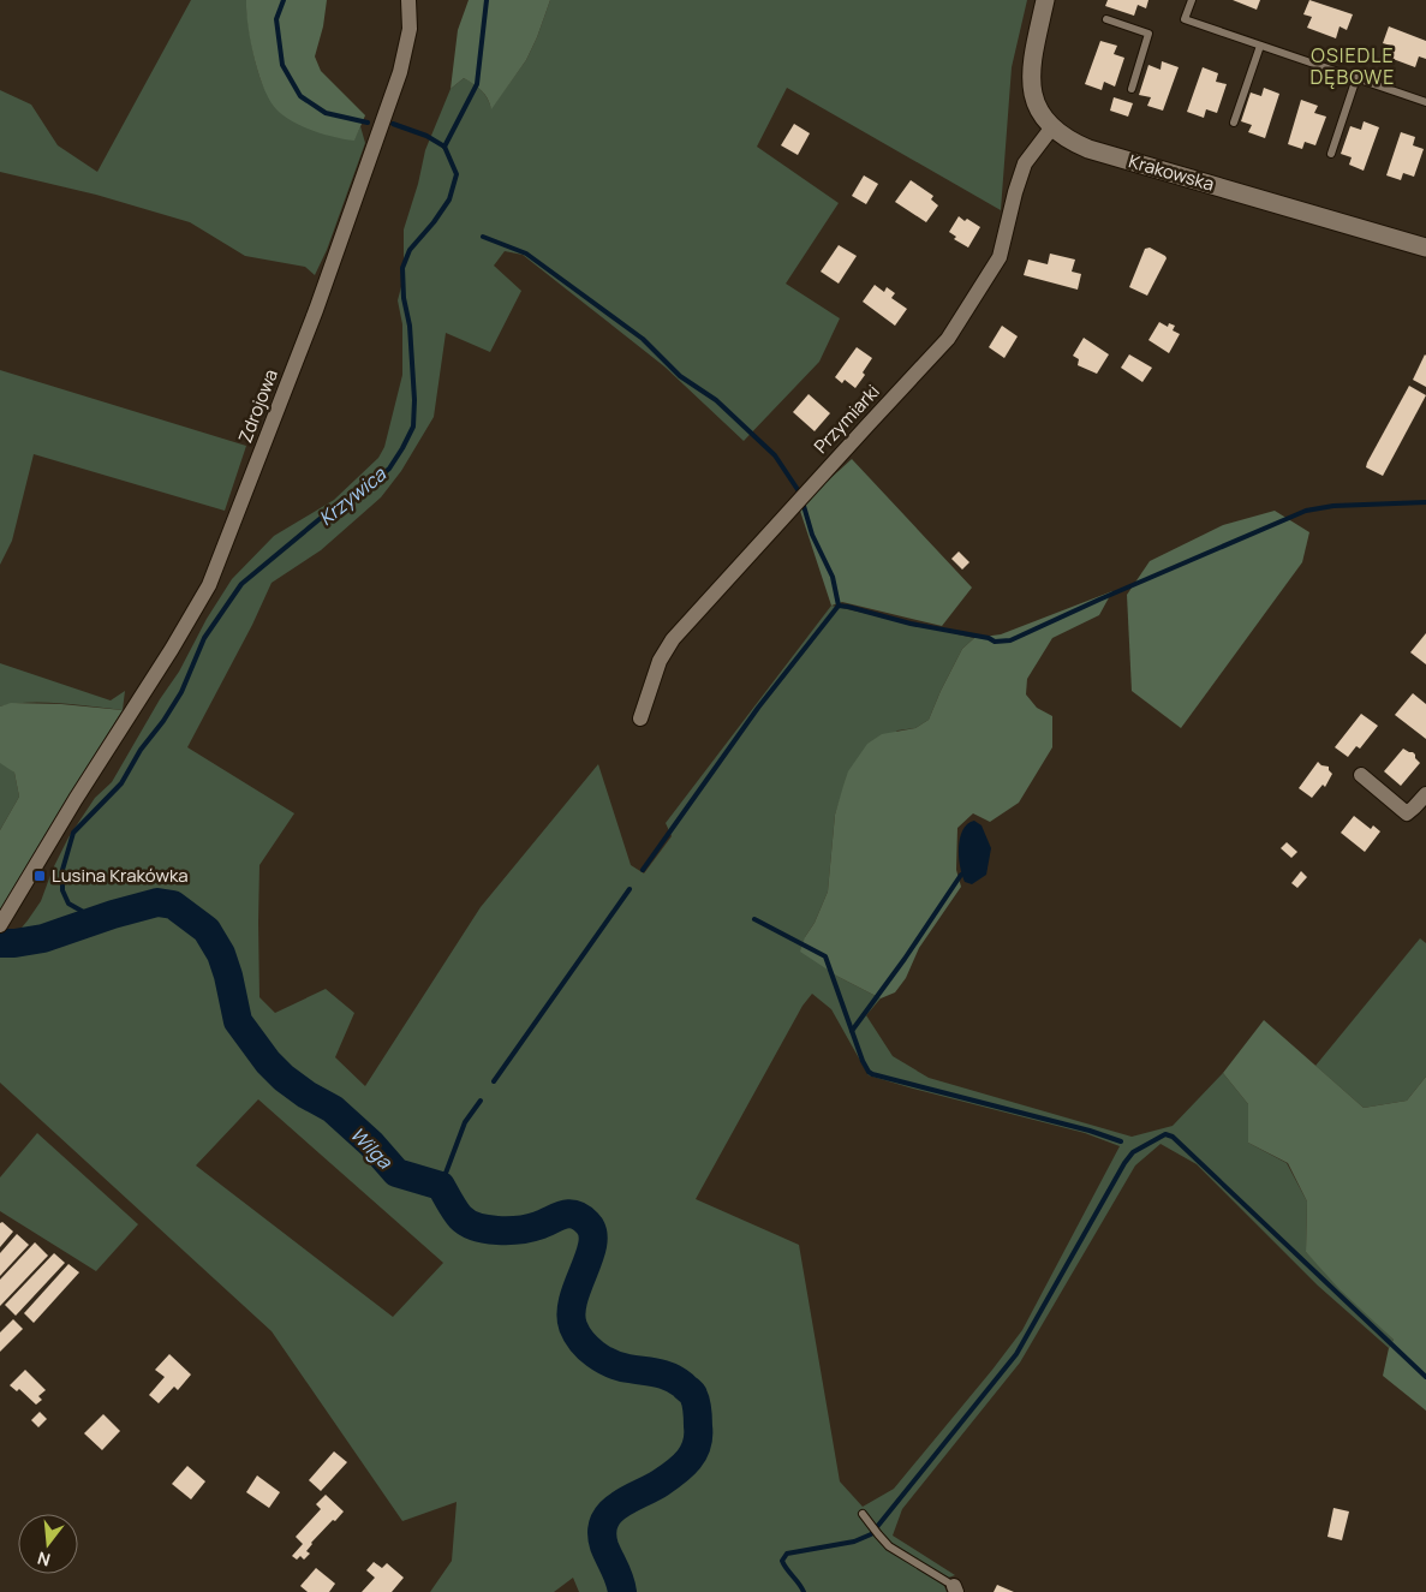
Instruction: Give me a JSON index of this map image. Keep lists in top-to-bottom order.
{
  "streets": {
    "street": ["Krakowska", "Zdrojowa", "Przymiarki"]
  },
  "crossings": [
    ["Krakowska", "Przymiarki"]
  ],
  "districts": ["OSIEDLE DĘBOWE"],
  "water": ["Krzywica", "Wilga"],
  "places": {
    "transit": ["Lusina Krakówka"]
  },
  "north": "bottom"
}
